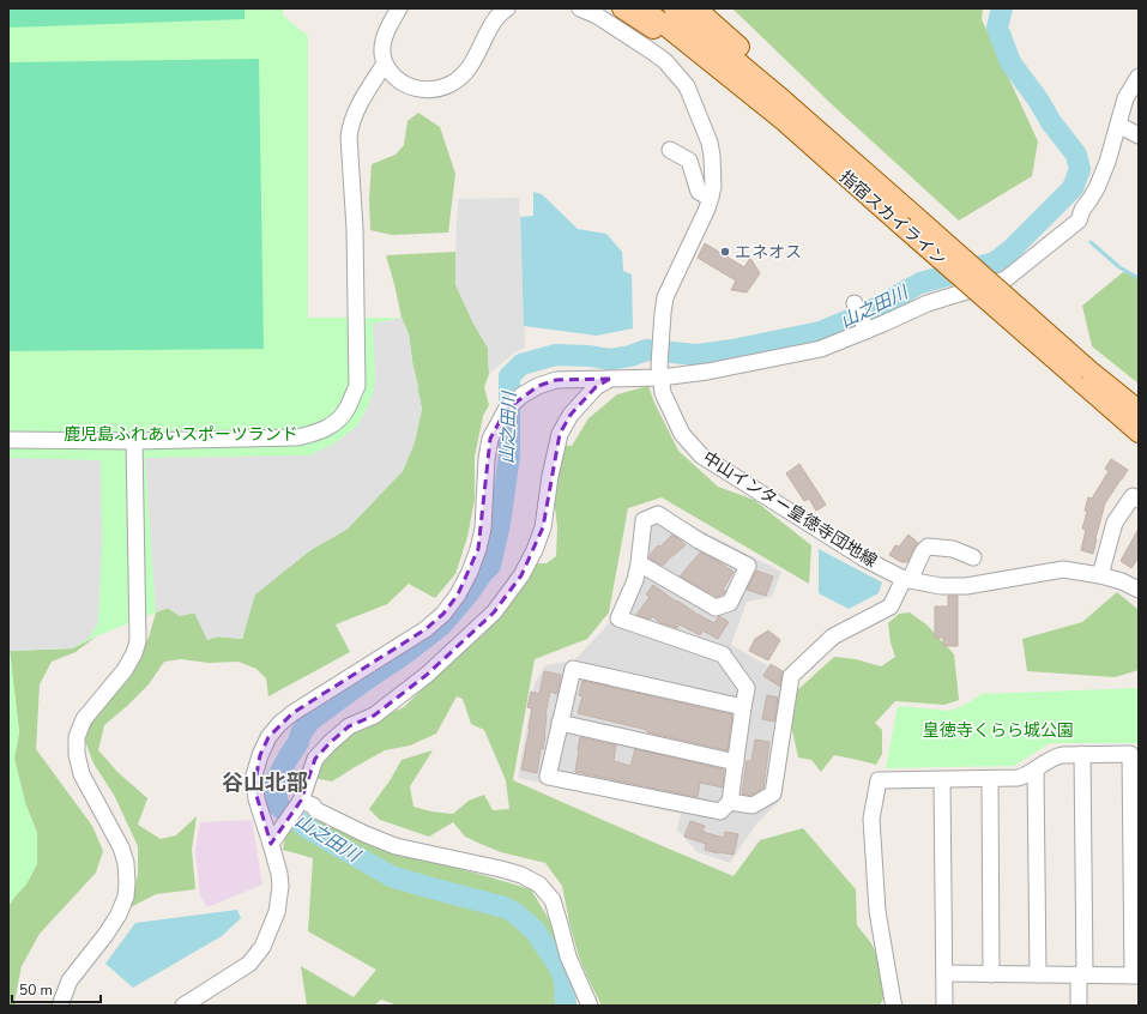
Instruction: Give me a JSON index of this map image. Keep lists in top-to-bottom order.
{
  "streets": {
    "main road": ["指宿スカイライン"],
    "street": ["中山インター皇徳寺団地線"]
  },
  "districts": ["谷山北部"],
  "water": ["山之田川"],
  "parks": ["鹿児島ふれあいスポーツランド", "皇徳寺くらら城公園"],
  "places": ["エネオス"],
  "scale_bar": "50 m"
}
